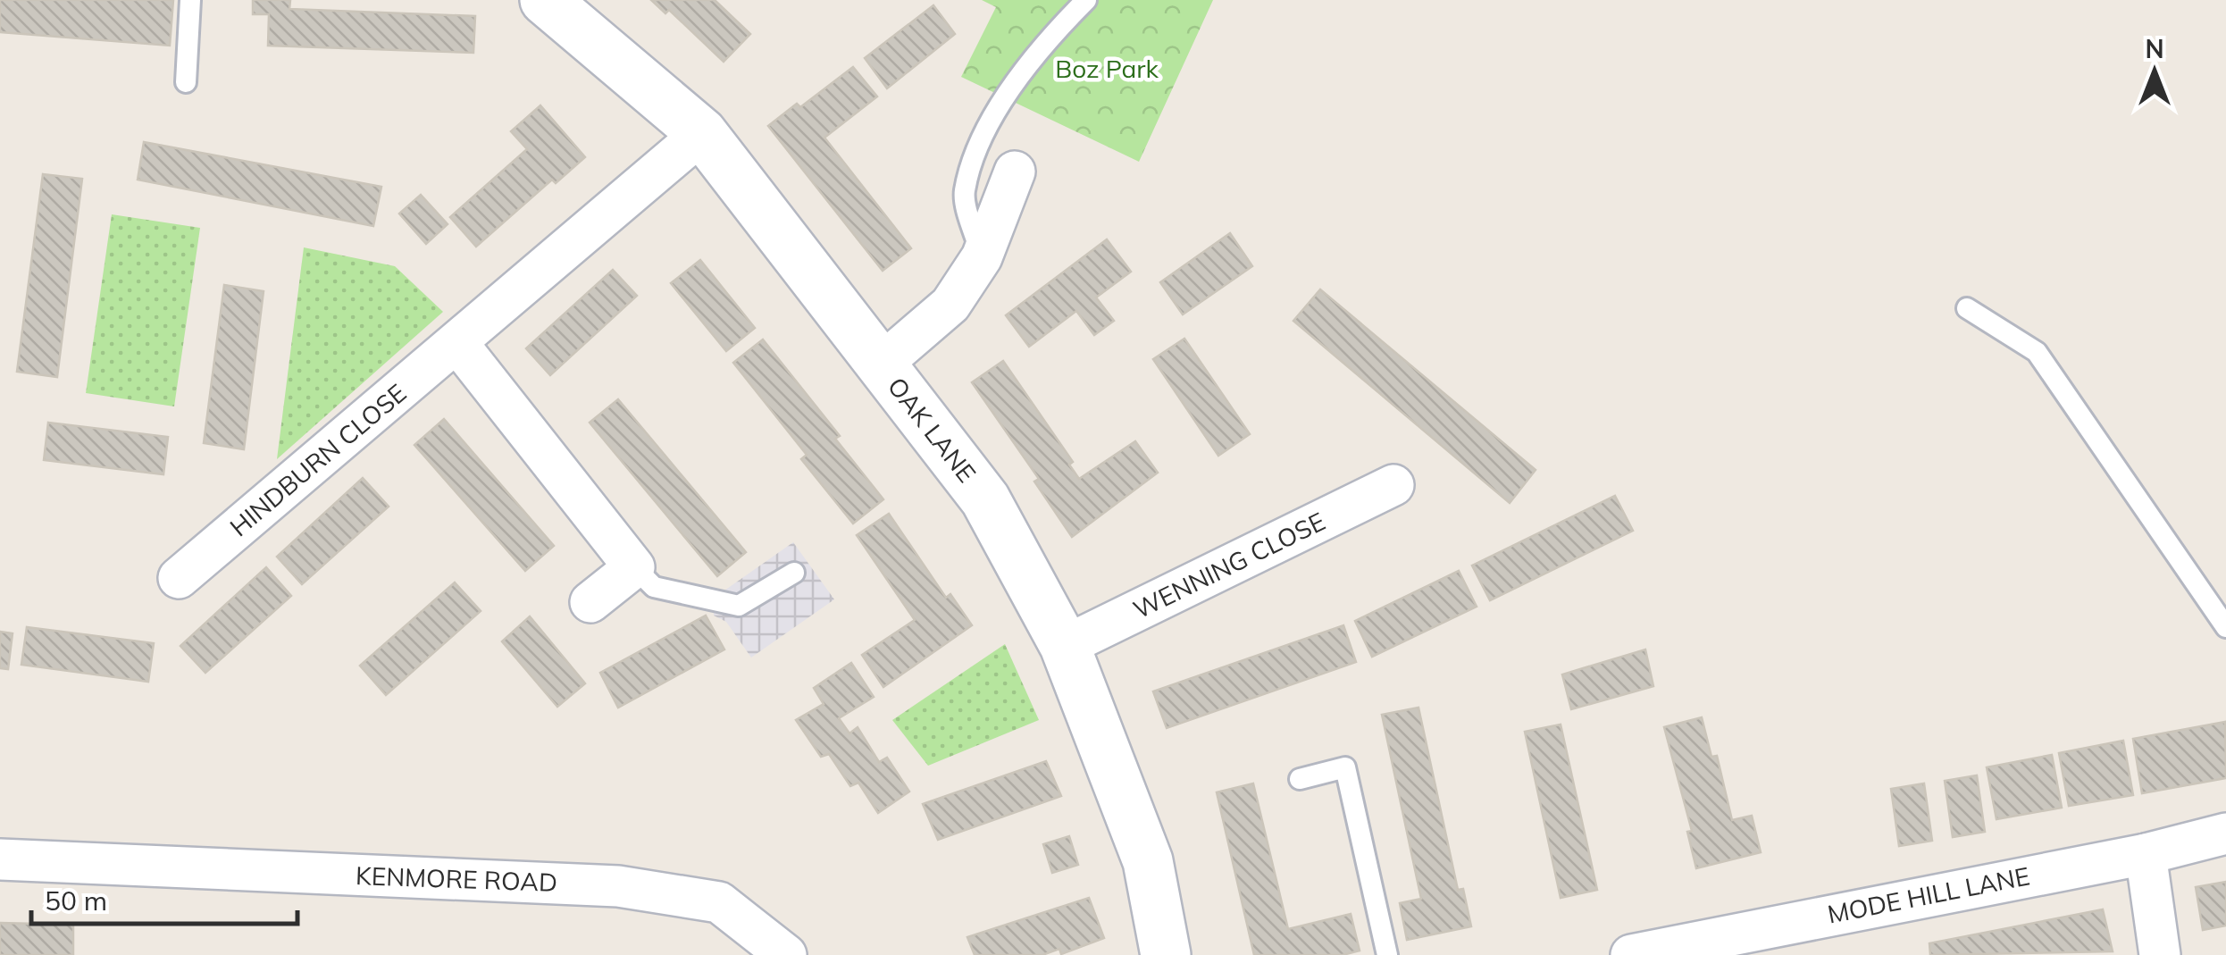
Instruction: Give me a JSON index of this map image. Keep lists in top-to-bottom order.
{
  "streets": {
    "street": [
      "OAK LANE",
      "HINDBURN CLOSE",
      "WENNING CLOSE",
      "KENMORE ROAD",
      "MODE HILL LANE"
    ]
  },
  "crossings": [
    ["OAK LANE", "HINDBURN CLOSE"],
    ["OAK LANE", "WENNING CLOSE"]
  ],
  "parks": ["Boz Park"],
  "scale_bar": "50 m",
  "north": "top"
}
